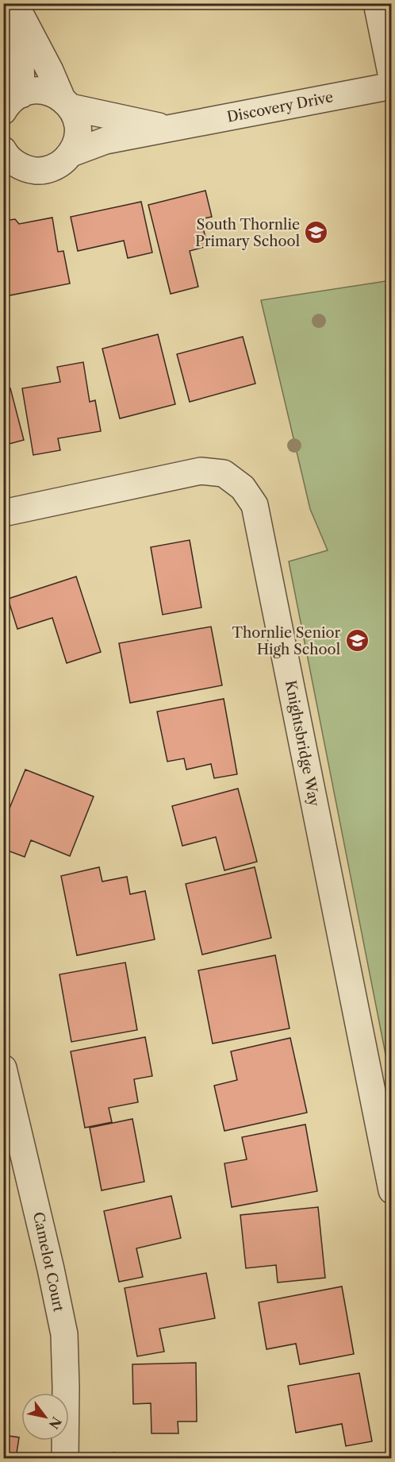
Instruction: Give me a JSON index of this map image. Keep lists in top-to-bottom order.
{
  "streets": {
    "street": ["Discovery Drive", "Knightsbridge Way", "Camelot Court"]
  },
  "places": {
    "school or university": ["South Thornlie Primary School", "Thornlie Senior High School"]
  },
  "north": "bottom right"
}
